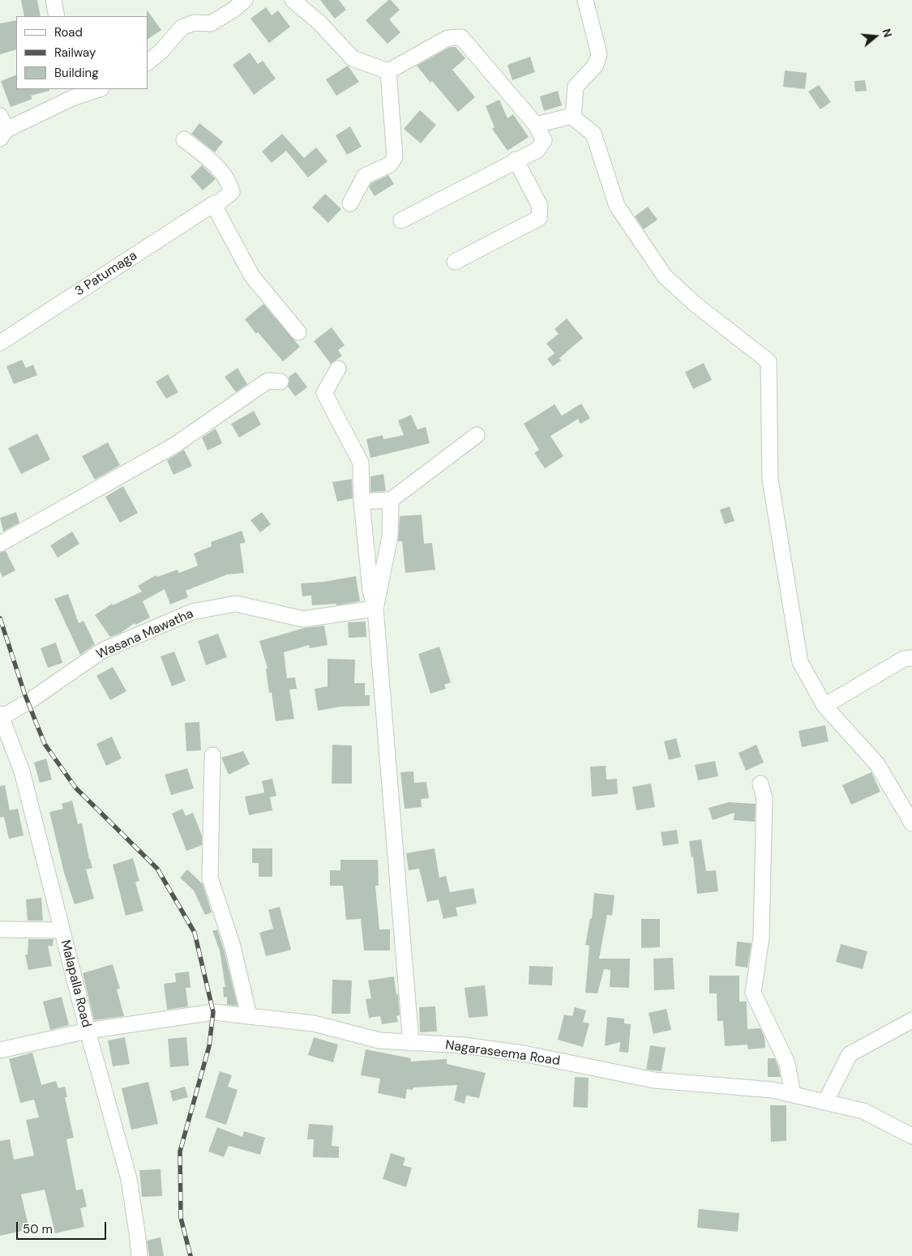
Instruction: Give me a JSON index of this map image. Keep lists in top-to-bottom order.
{
  "streets": {
    "street": [
      "3 Patumaga",
      "Wasana Mawatha",
      "Malapalla Road",
      "Nagaraseema Road"
    ]
  },
  "crossings": [
    ["Wasana Mawatha", "Malapalla Road"],
    ["Malapalla Road", "Nagaraseema Road"]
  ],
  "legend": ["Road", "Railway", "Building"],
  "scale_bar": "50 m",
  "north": "right"
}
